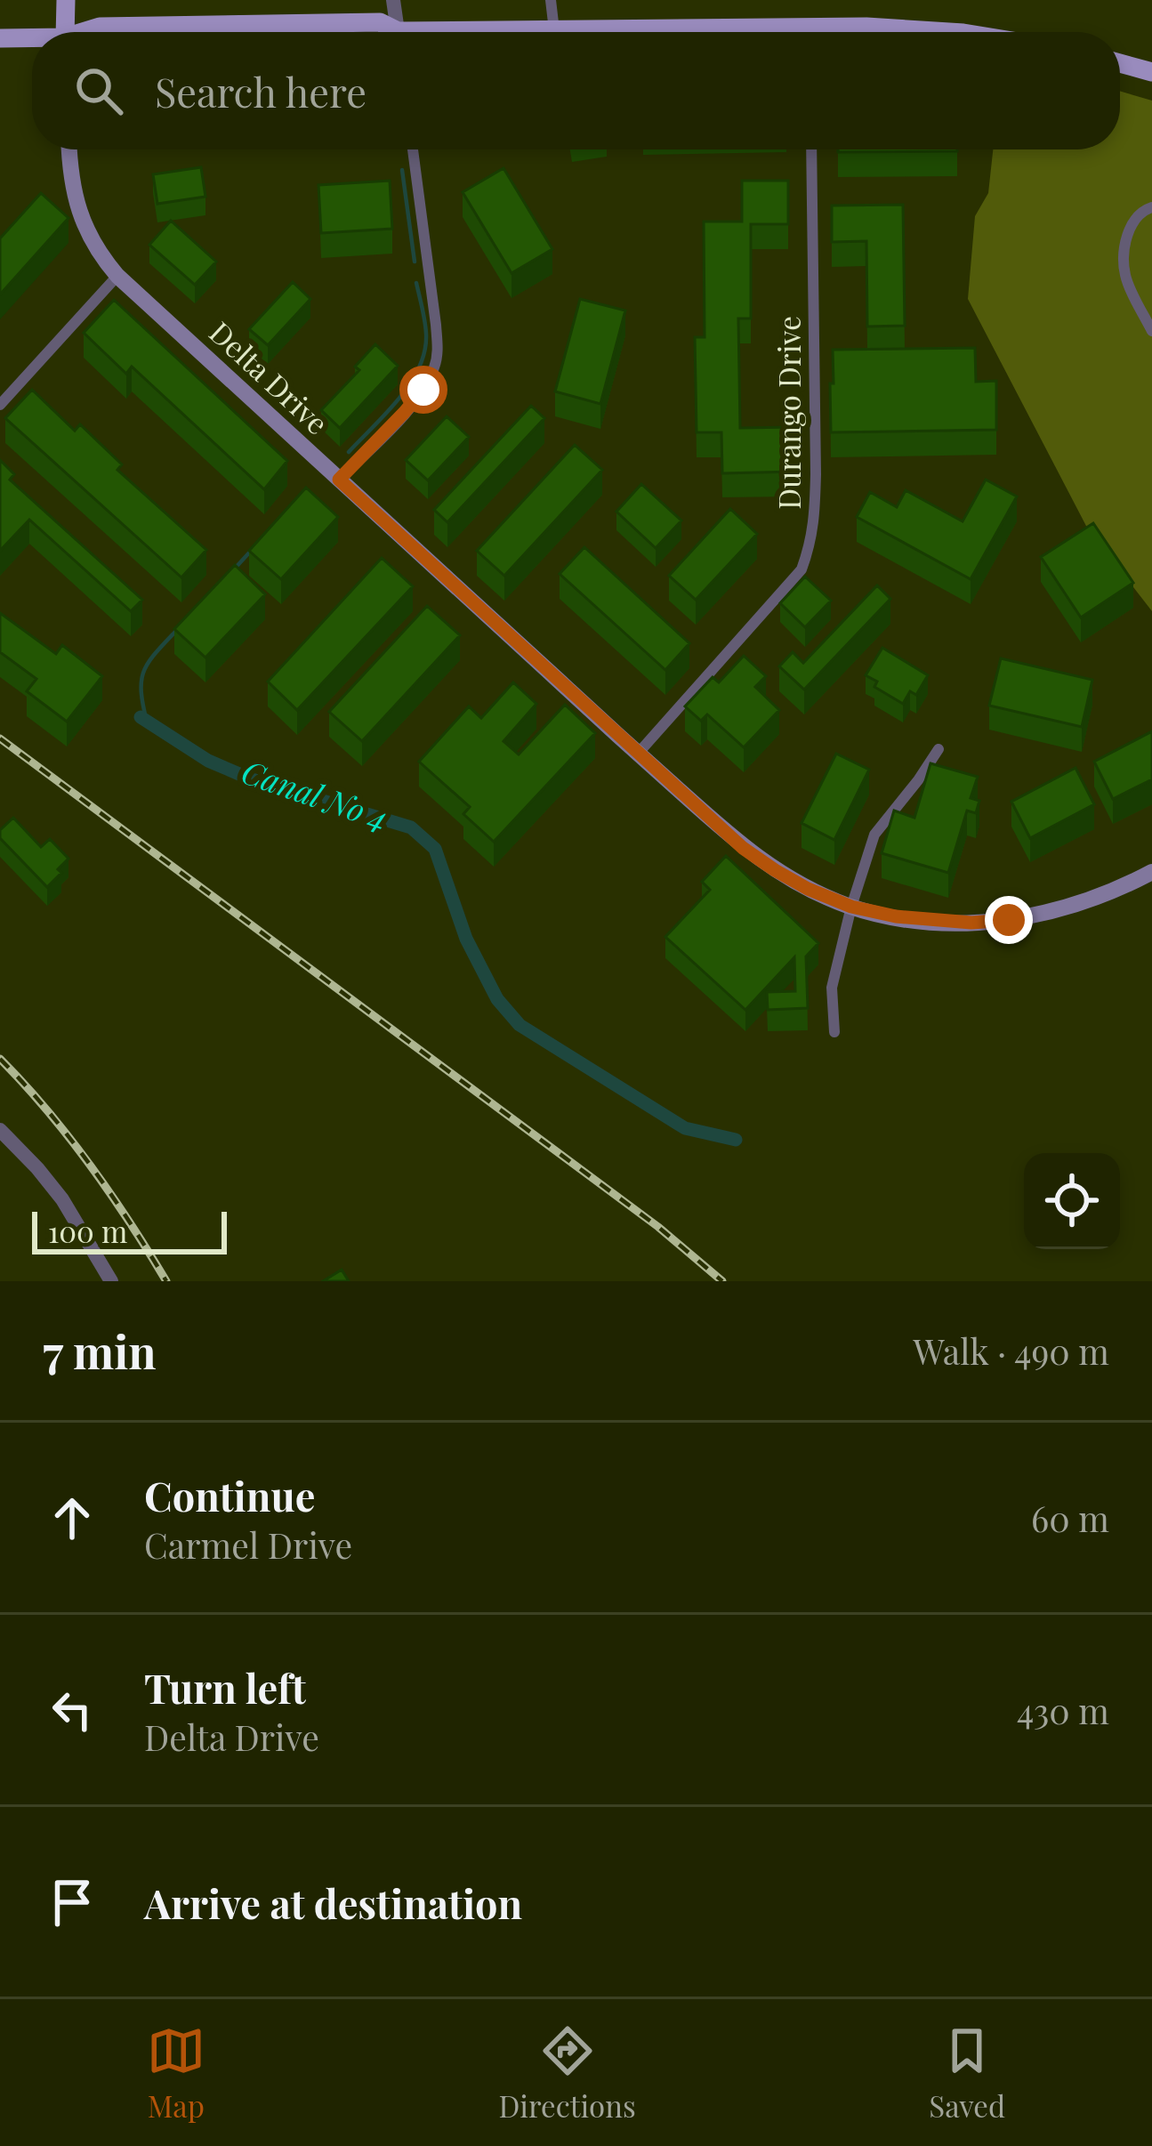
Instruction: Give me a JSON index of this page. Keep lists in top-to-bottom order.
{
  "streets": {
    "main road": ["Delta Drive"],
    "street": ["Durango Drive"]
  },
  "crossings": [
    ["Delta Drive", "Durango Drive"]
  ],
  "water": ["Canal No 4"],
  "scale_bar": "100 m",
  "page": {
    "search": "Search here",
    "scale": "100 m",
    "heading": ["7 min", "Walk · 490 m"],
    "list": [
      ["Continue", "Carmel Drive", "60 m"],
      ["Turn left", "Delta Drive", "430 m"],
      "Arrive at destination"
    ],
    "nav": ["Map", "Directions", "Saved"]
  }
}
